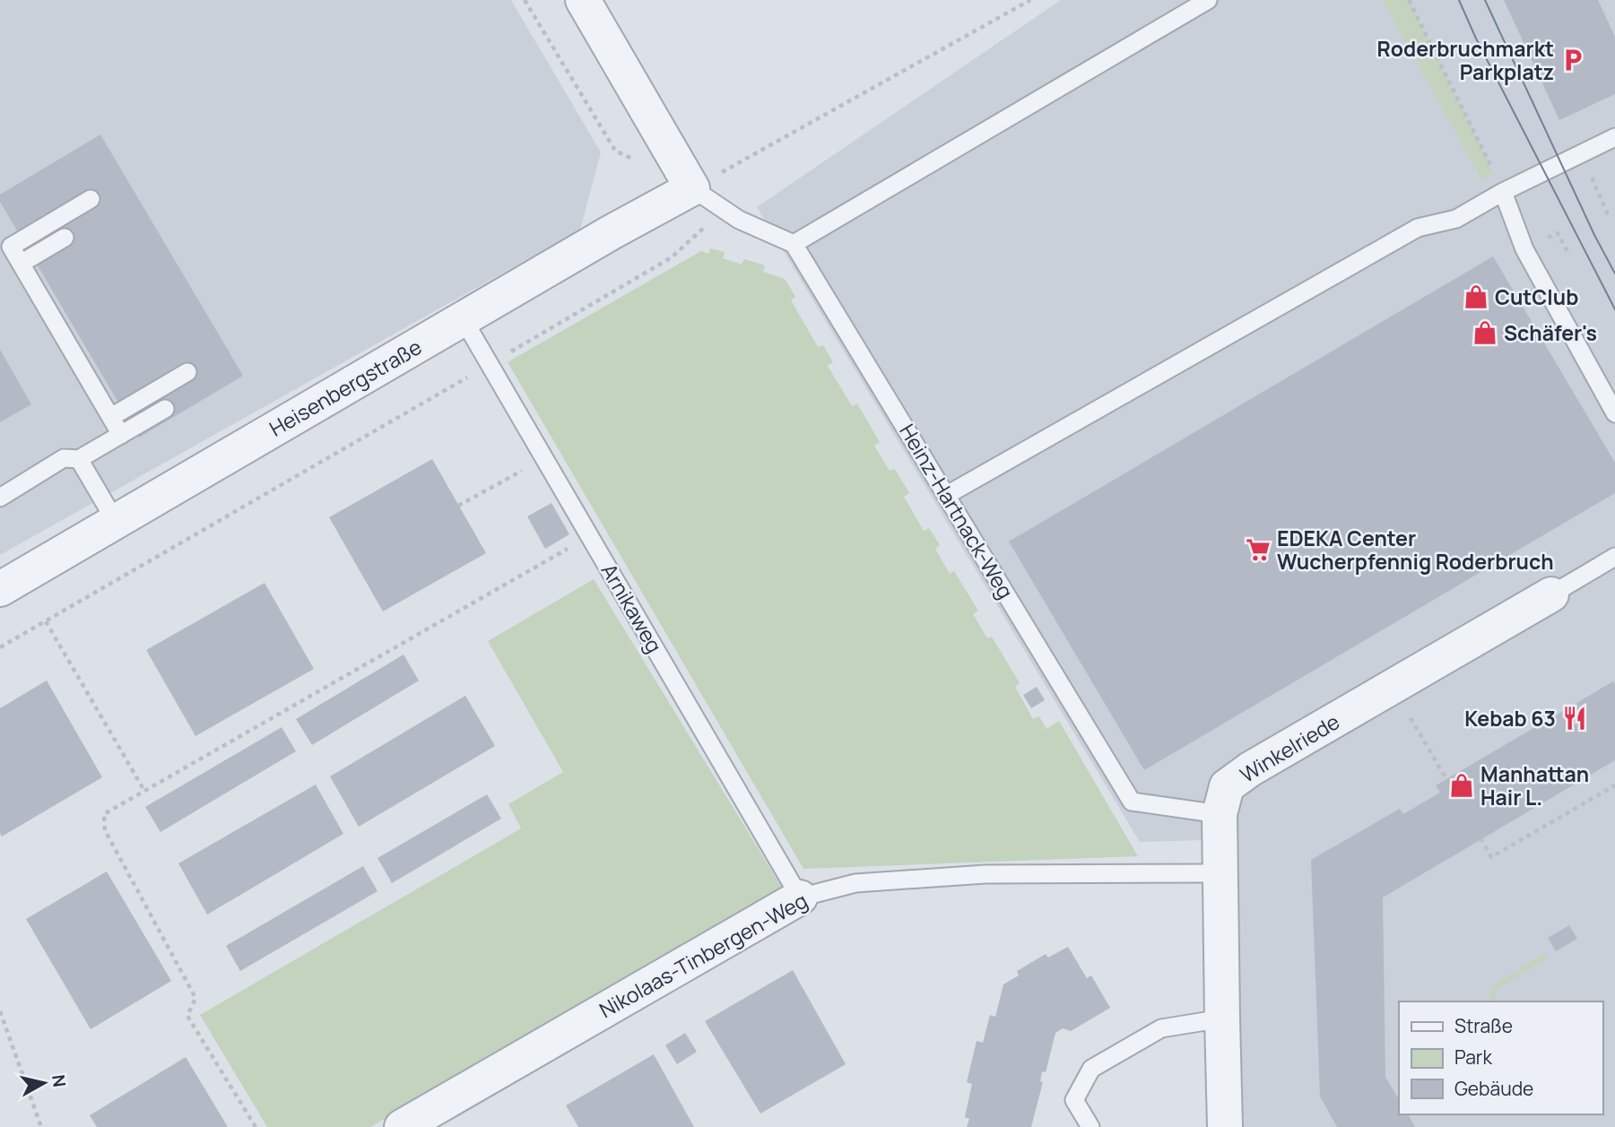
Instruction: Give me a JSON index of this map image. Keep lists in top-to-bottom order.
{
  "streets": {
    "street": ["Heisenbergstraße", "Winkelriede", "Nikolaas-Tinbergen-Weg"],
    "lane": ["Heinz-Hartnack-Weg", "Arnikaweg"]
  },
  "crossings": [
    ["Heisenbergstraße", "Arnikaweg"],
    ["Heinz-Hartnack-Weg", "Winkelriede"],
    ["Arnikaweg", "Nikolaas-Tinbergen-Weg"],
    ["Winkelriede", "Nikolaas-Tinbergen-Weg"]
  ],
  "places": {
    "parking": ["Roderbruchmarkt Parkplatz"],
    "shop": ["CutClub", "Schäfer's", "Manhattan Hair L."],
    "supermarket": ["EDEKA Center Wucherpfennig Roderbruch"],
    "restaurant": ["Kebab 63"]
  },
  "legend": ["Straße", "Park", "Gebäude"],
  "north": "right"
}
